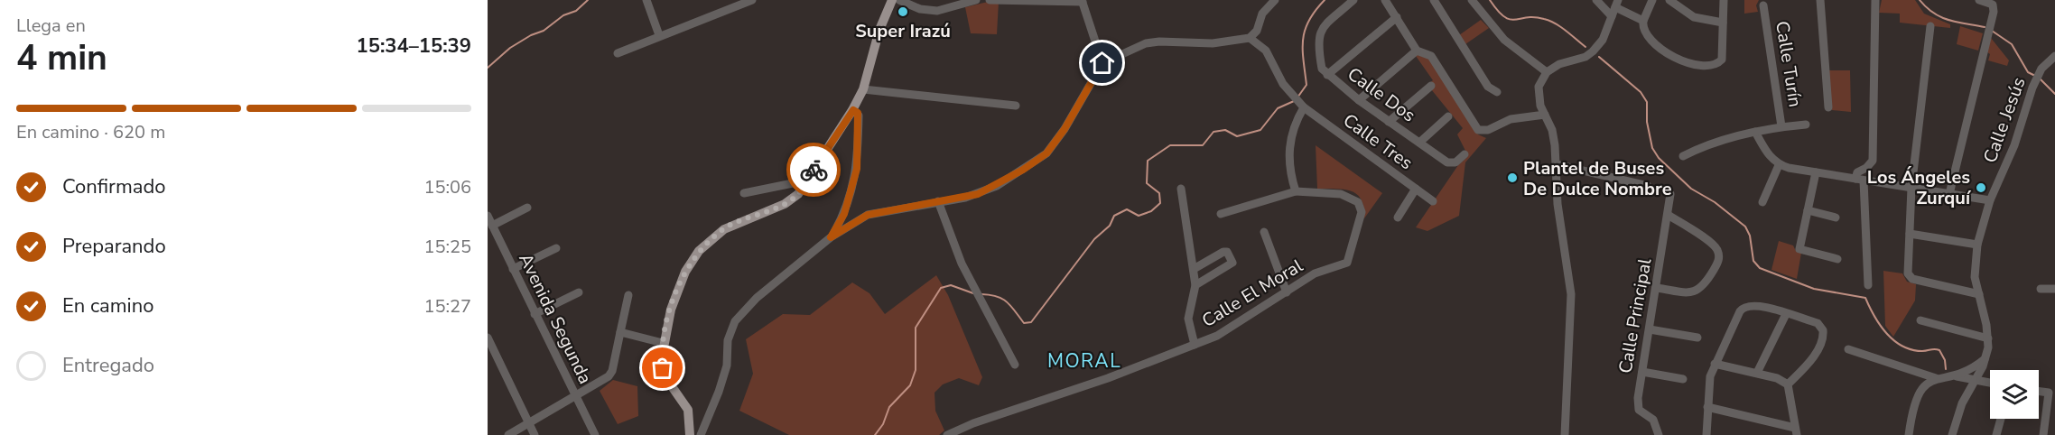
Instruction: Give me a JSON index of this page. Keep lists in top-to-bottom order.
{
  "streets": {
    "street": [
      "Calle Turín",
      "Calle Dos",
      "Calle Jesús",
      "Calle Tres",
      "Calle El Moral",
      "Calle Principal",
      "Avenida Segunda"
    ]
  },
  "districts": ["MORAL"],
  "places": ["Super Irazú", "Plantel de Buses De Dulce Nombre", "Los Ángeles Zurquí"],
  "page": {
    "heading": ["4 min", "Llega en", "15:34–15:39"],
    "bar": "En camino · 620 m",
    "list": [
      ["Confirmado", "15:06"],
      ["Preparando", "15:25"],
      ["En camino", "15:27"],
      "Entregado"
    ]
  }
}
